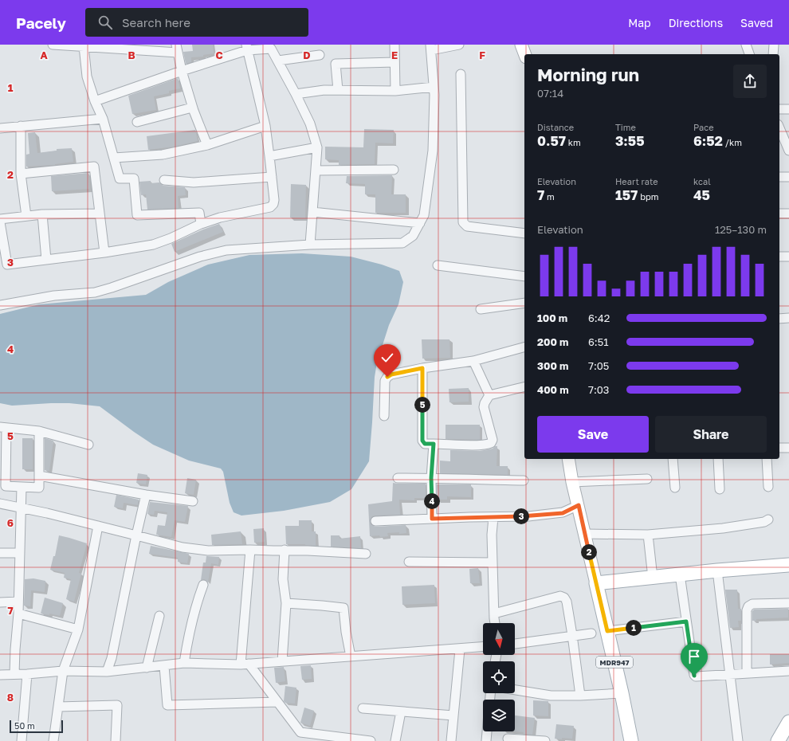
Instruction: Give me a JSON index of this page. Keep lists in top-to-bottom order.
{
  "streets": {
    "main road": ["MDR947"]
  },
  "scale_bar": "50 m",
  "north": "bottom",
  "page": {
    "header": "Pacely",
    "search": "Search here",
    "nav": ["Map", "Directions", "Saved"],
    "heading": ["Morning run", "07:14"],
    "stats": [
      ["Distance", "0.57 km"],
      ["Time", "3:55"],
      ["Pace", "6:52 /km"],
      ["Elevation", "7 m"],
      ["Heart rate", "157 bpm"],
      ["kcal", "45"]
    ],
    "chart": ["Elevation", "125–130 m"],
    "list": [
      {
        "name": "100 m",
        "note": "6:42"
      },
      {
        "name": "200 m",
        "note": "6:51"
      },
      {
        "name": "300 m",
        "note": "7:05"
      },
      {
        "name": "400 m",
        "note": "7:03"
      }
    ],
    "pins": [
      "5",
      "4",
      "3",
      "2",
      "1"
    ],
    "buttons": ["Save", "Share"],
    "scale": "50 m"
  },
  "grid": {
    "columns": [
      "A",
      "B",
      "C",
      "D",
      "E",
      "F"
    ],
    "rows": [
      "1",
      "2",
      "3",
      "4",
      "5",
      "6",
      "7",
      "8"
    ]
  }
}
